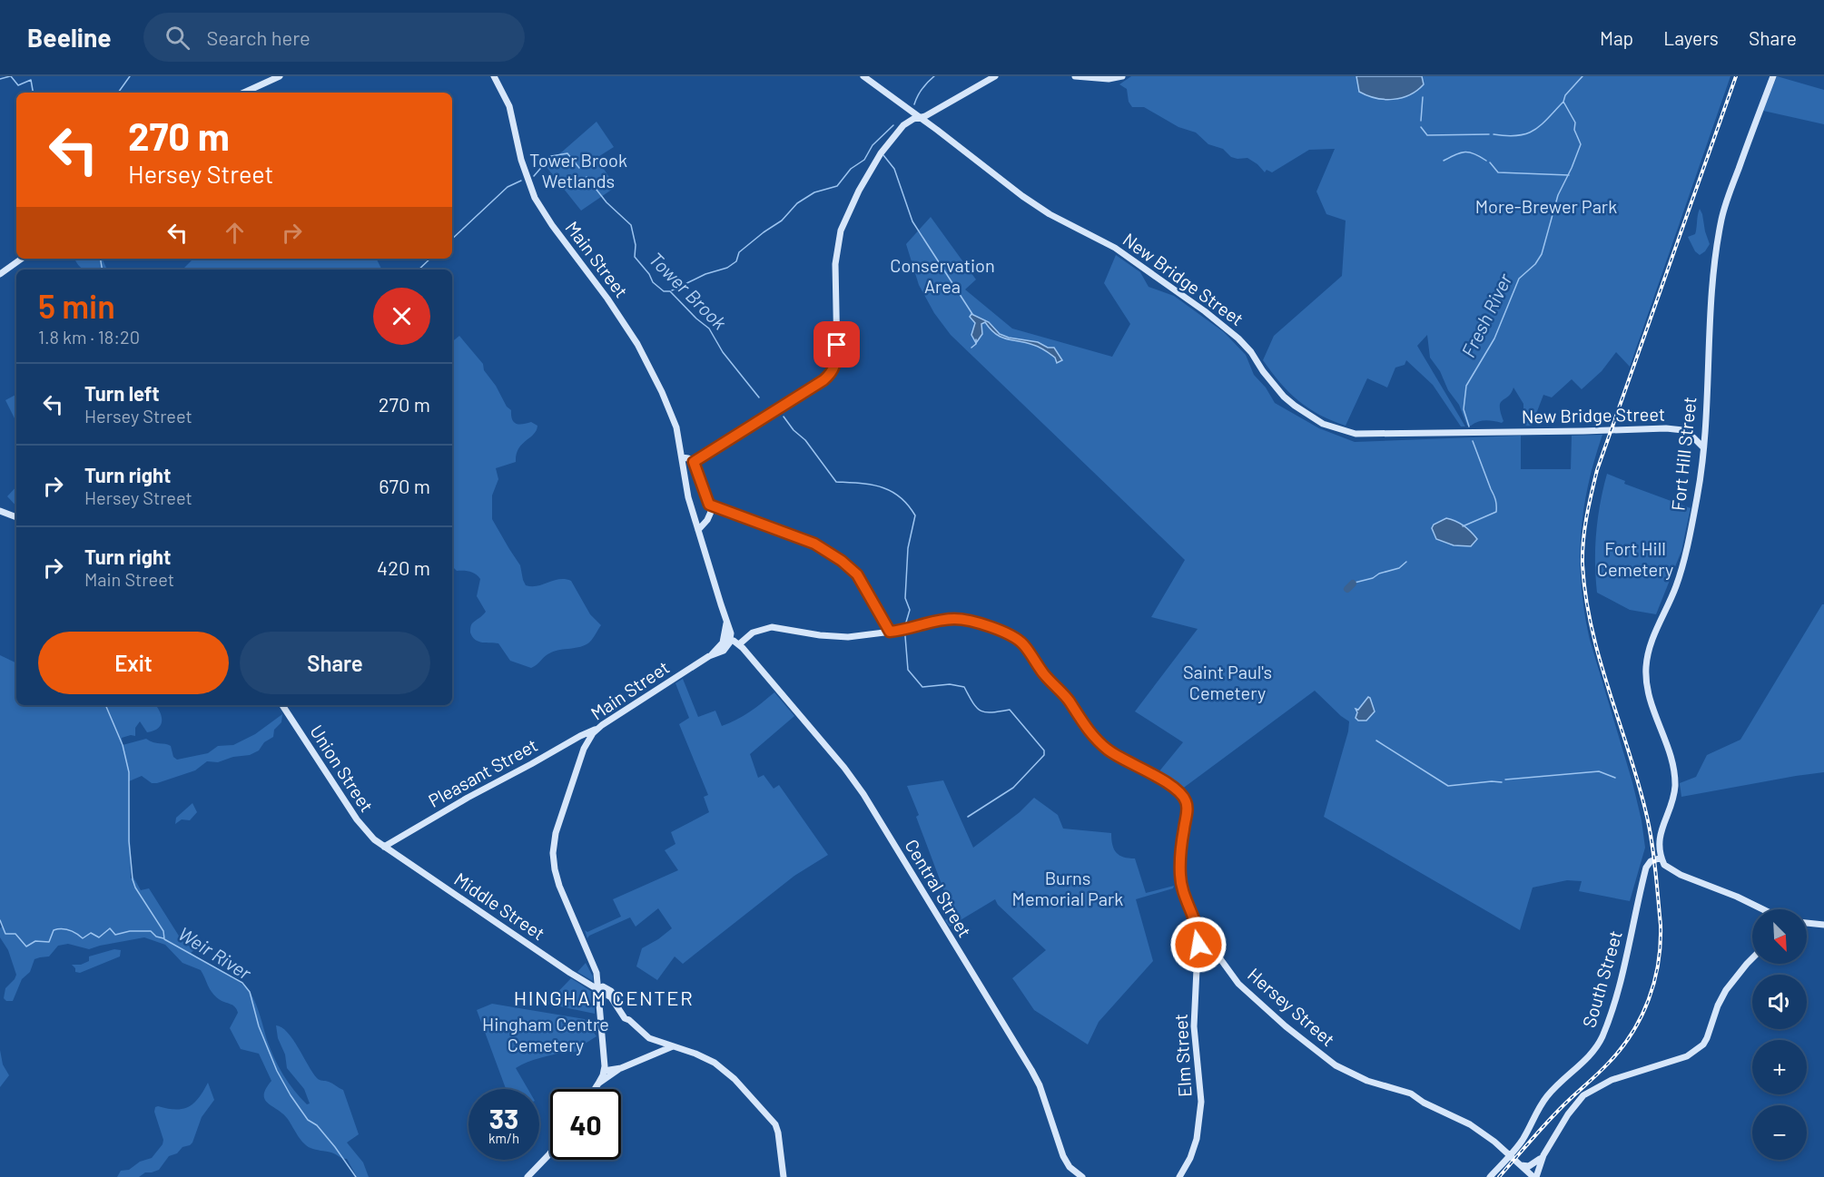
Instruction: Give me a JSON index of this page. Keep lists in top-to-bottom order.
{
  "streets": {
    "street": [
      "Main Street",
      "New Bridge Street",
      "Fort Hill Street",
      "Union Street",
      "Pleasant Street",
      "Central Street",
      "Middle Street",
      "South Street",
      "Hersey Street",
      "Elm Street"
    ]
  },
  "crossings": [
    ["Main Street", "Pleasant Street"],
    ["Main Street", "Central Street"],
    ["Main Street", "Middle Street"],
    ["New Bridge Street", "Fort Hill Street"],
    ["Fort Hill Street", "South Street"],
    ["Union Street", "Pleasant Street"],
    ["Union Street", "Middle Street"],
    ["Pleasant Street", "Middle Street"],
    ["Central Street", "Hersey Street"],
    ["South Street", "Hersey Street"],
    ["Hersey Street", "Elm Street"]
  ],
  "districts": ["HINGHAM CENTER"],
  "water": ["Tower Brook", "Fresh River", "Weir River"],
  "parks": [
    "Tower Brook Wetlands",
    "More-Brewer Park",
    "Conservation Area",
    "Fort Hill Cemetery",
    "Saint Paul's Cemetery",
    "Burns Memorial Park",
    "Hingham Centre Cemetery"
  ],
  "north": "bottom right",
  "page": {
    "header": "Beeline",
    "search": "Search here",
    "nav": ["Map", "Layers", "Share"],
    "turn": ["270 m", "Hersey Street"],
    "heading": ["5 min", "1.8 km · 18:20"],
    "list": [
      {
        "name": "Turn left",
        "note": "Hersey Street",
        "value": "270 m"
      },
      {
        "name": "Turn right",
        "note": "Hersey Street",
        "value": "670 m"
      },
      {
        "name": "Turn right",
        "note": "Main Street",
        "value": "420 m"
      }
    ],
    "buttons": ["Exit", "Share"],
    "map_buttons": ["+", "−"],
    "speed": "33 km/h",
    "limit": "40"
  }
}
